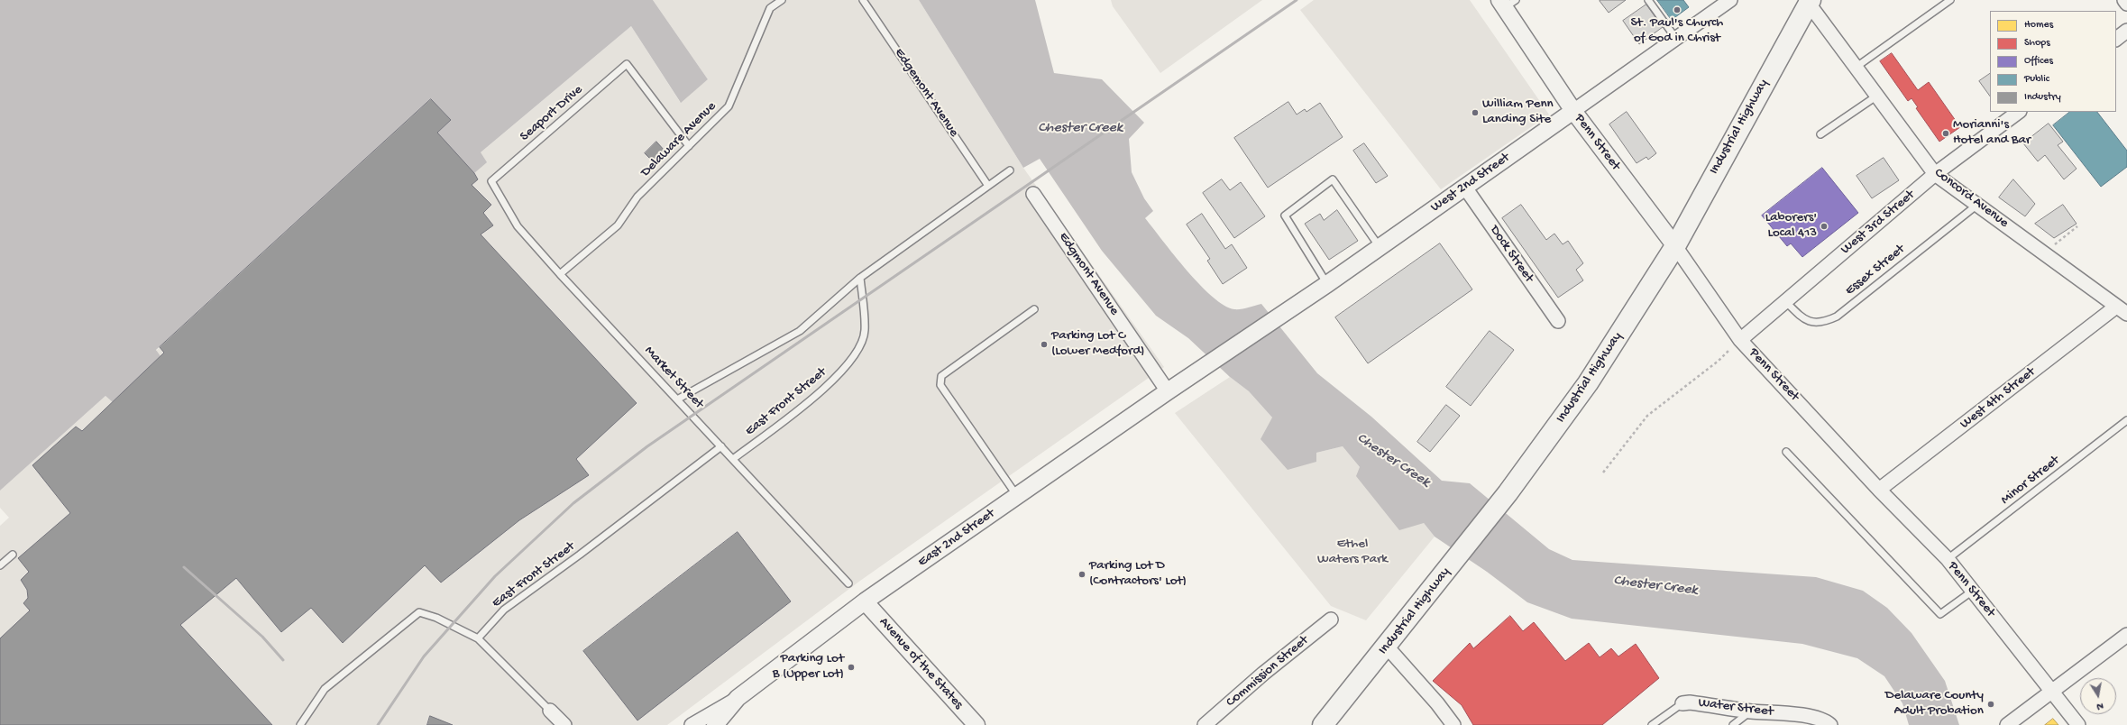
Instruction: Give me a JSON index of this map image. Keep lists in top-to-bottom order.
{
  "streets": {
    "main road": ["Industrial Highway"],
    "street": [
      "Penn Street",
      "West 2nd Street",
      "Concord Avenue",
      "West 3rd Street",
      "Dock Street",
      "Edgmont Avenue",
      "West 4th Street",
      "East 2nd Street",
      "Avenue of the States",
      "Commission Street",
      "Water Street"
    ],
    "lane": [
      "Edgemont Avenue",
      "Seaport Drive",
      "Delaware Avenue",
      "Essex Street",
      "Market Street",
      "East Front Street",
      "Minor Street"
    ]
  },
  "crossings": [
    ["Seaport Drive", "Delaware Avenue"],
    ["Seaport Drive", "Market Street"],
    ["Industrial Highway", "Penn Street"],
    ["Industrial Highway", "Concord Avenue"],
    ["Delaware Avenue", "Market Street"],
    ["Penn Street", "West 2nd Street"],
    ["Penn Street", "West 3rd Street"],
    ["Penn Street", "West 4th Street"],
    ["Penn Street", "Minor Street"],
    ["West 2nd Street", "Dock Street"],
    ["West 2nd Street", "East 2nd Street"],
    ["Concord Avenue", "West 3rd Street"],
    ["Concord Avenue", "Essex Street"],
    ["Concord Avenue", "West 4th Street"],
    ["West 3rd Street", "Essex Street"],
    ["Edgmont Avenue", "East 2nd Street"],
    ["Market Street", "East Front Street"],
    ["East 2nd Street", "Avenue of the States"]
  ],
  "water": ["Chester Creek"],
  "parks": ["Ethel Waters Park"],
  "places": [
    "St. Paul's Church of God in Christ",
    "William Penn Landing Site",
    "Morianni's Hotel and Bar",
    "Laborers' Local 413",
    "Parking Lot C (Lower Medford)",
    "Parking Lot D (Contractors' Lot)",
    "Parking Lot B (Upper Lot)",
    "Delaware County Adult Probation"
  ],
  "legend": [
    "Homes",
    "Shops",
    "Offices",
    "Public",
    "Industry"
  ],
  "north": "bottom"
}
